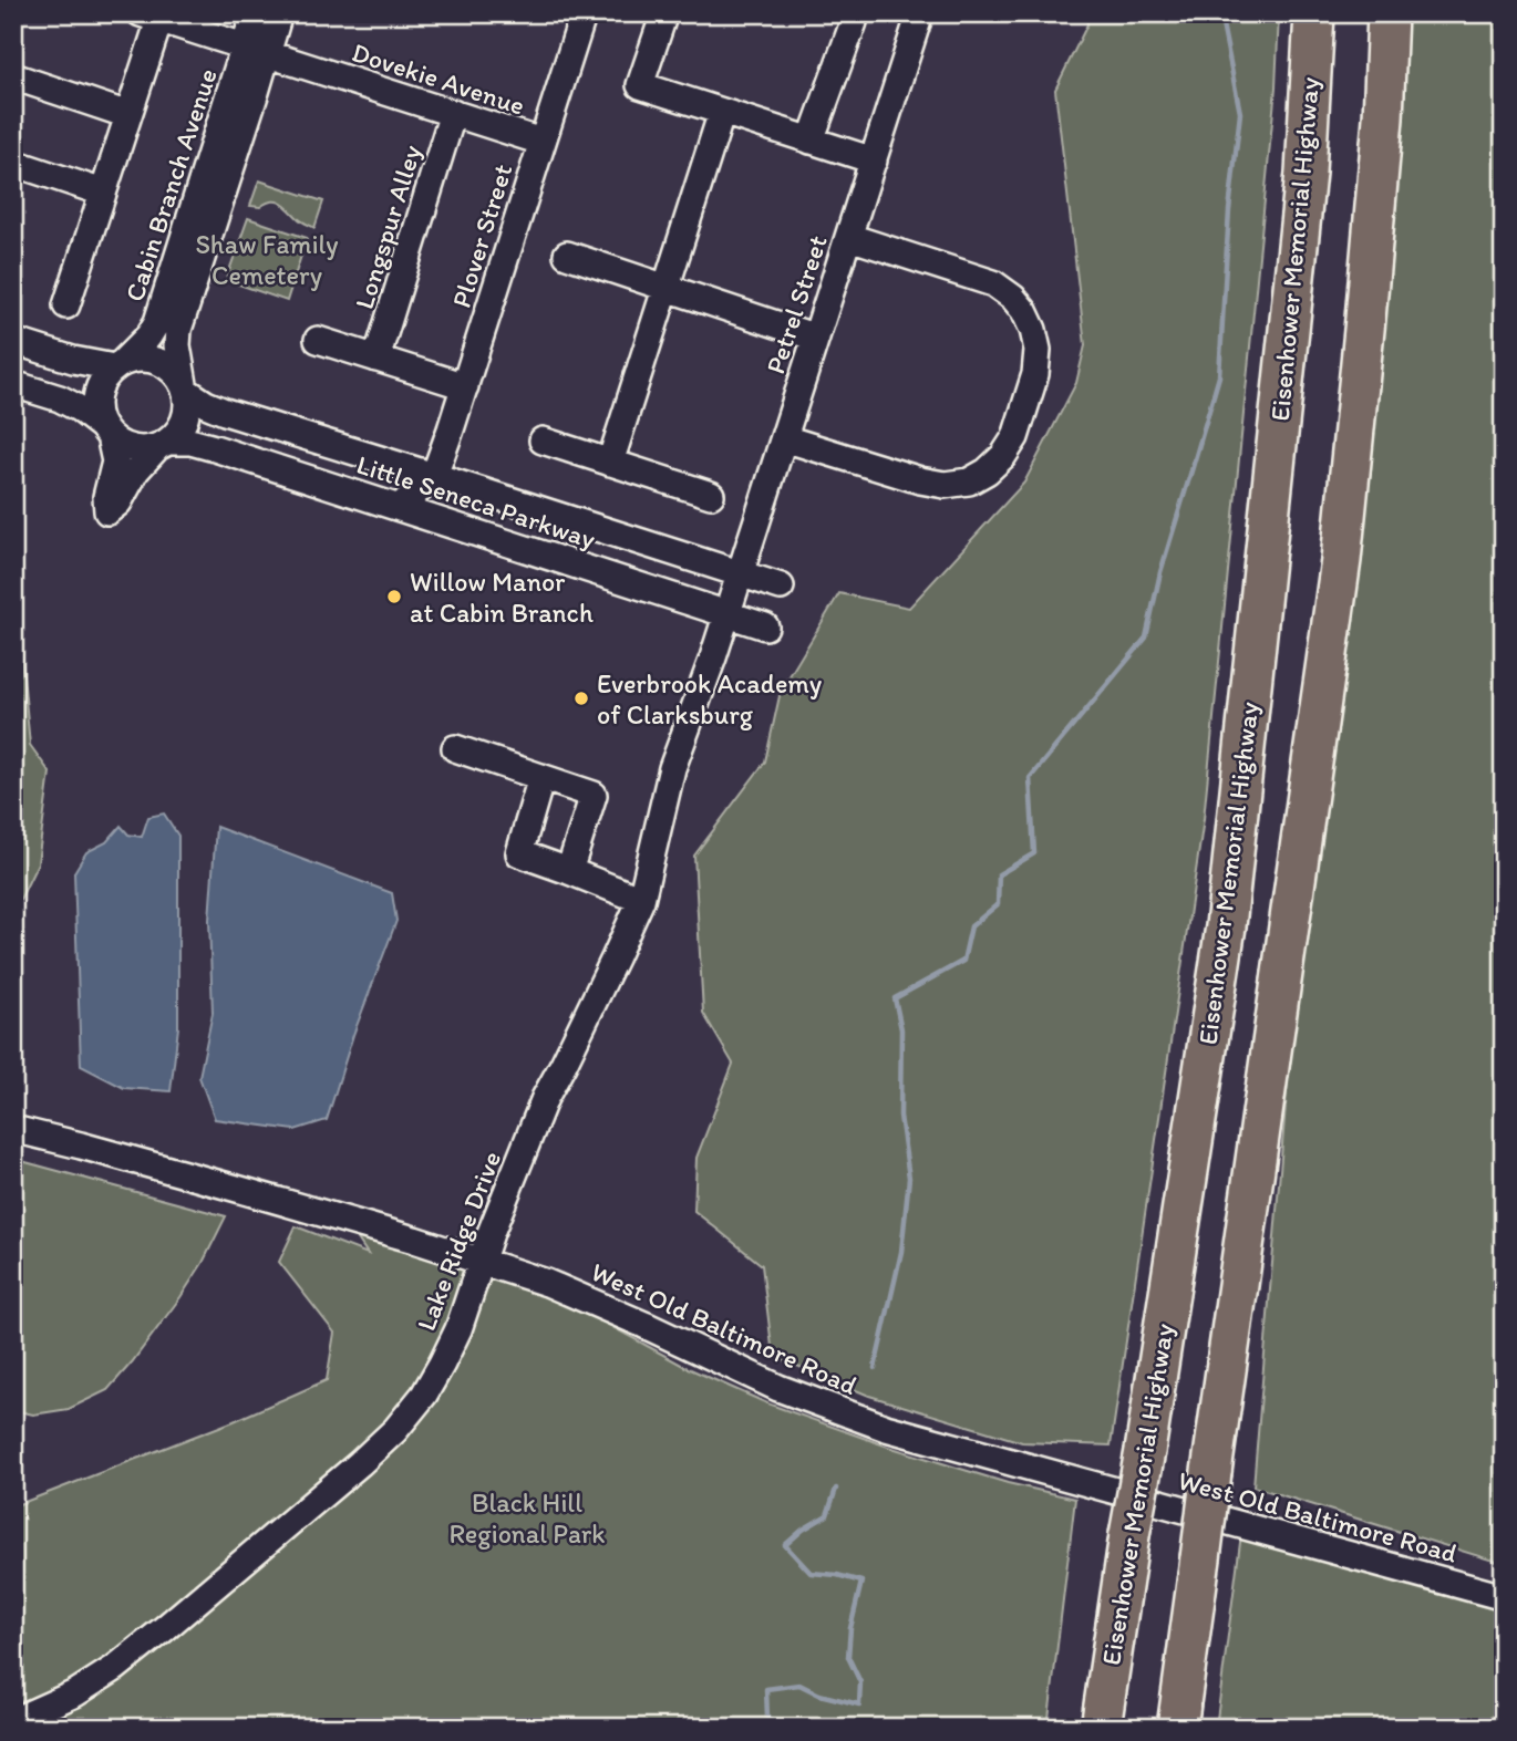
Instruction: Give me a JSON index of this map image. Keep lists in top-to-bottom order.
{
  "streets": {
    "highway": ["Eisenhower Memorial Highway"],
    "street": [
      "Dovekie Avenue",
      "Cabin Branch Avenue",
      "Longspur Alley",
      "Plover Street",
      "Petrel Street",
      "Little Seneca Parkway",
      "Lake Ridge Drive",
      "West Old Baltimore Road"
    ]
  },
  "crossings": [
    ["Dovekie Avenue", "Cabin Branch Avenue"],
    ["Dovekie Avenue", "Longspur Alley"],
    ["Dovekie Avenue", "Plover Street"],
    ["Cabin Branch Avenue", "Little Seneca Parkway"],
    ["Plover Street", "Little Seneca Parkway"],
    ["Petrel Street", "Little Seneca Parkway"],
    ["Petrel Street", "Lake Ridge Drive"],
    ["Little Seneca Parkway", "Lake Ridge Drive"],
    ["Lake Ridge Drive", "West Old Baltimore Road"]
  ],
  "parks": ["Shaw Family Cemetery", "Black Hill Regional Park"],
  "places": ["Willow Manor at Cabin Branch", "Everbrook Academy of Clarksburg"]
}
